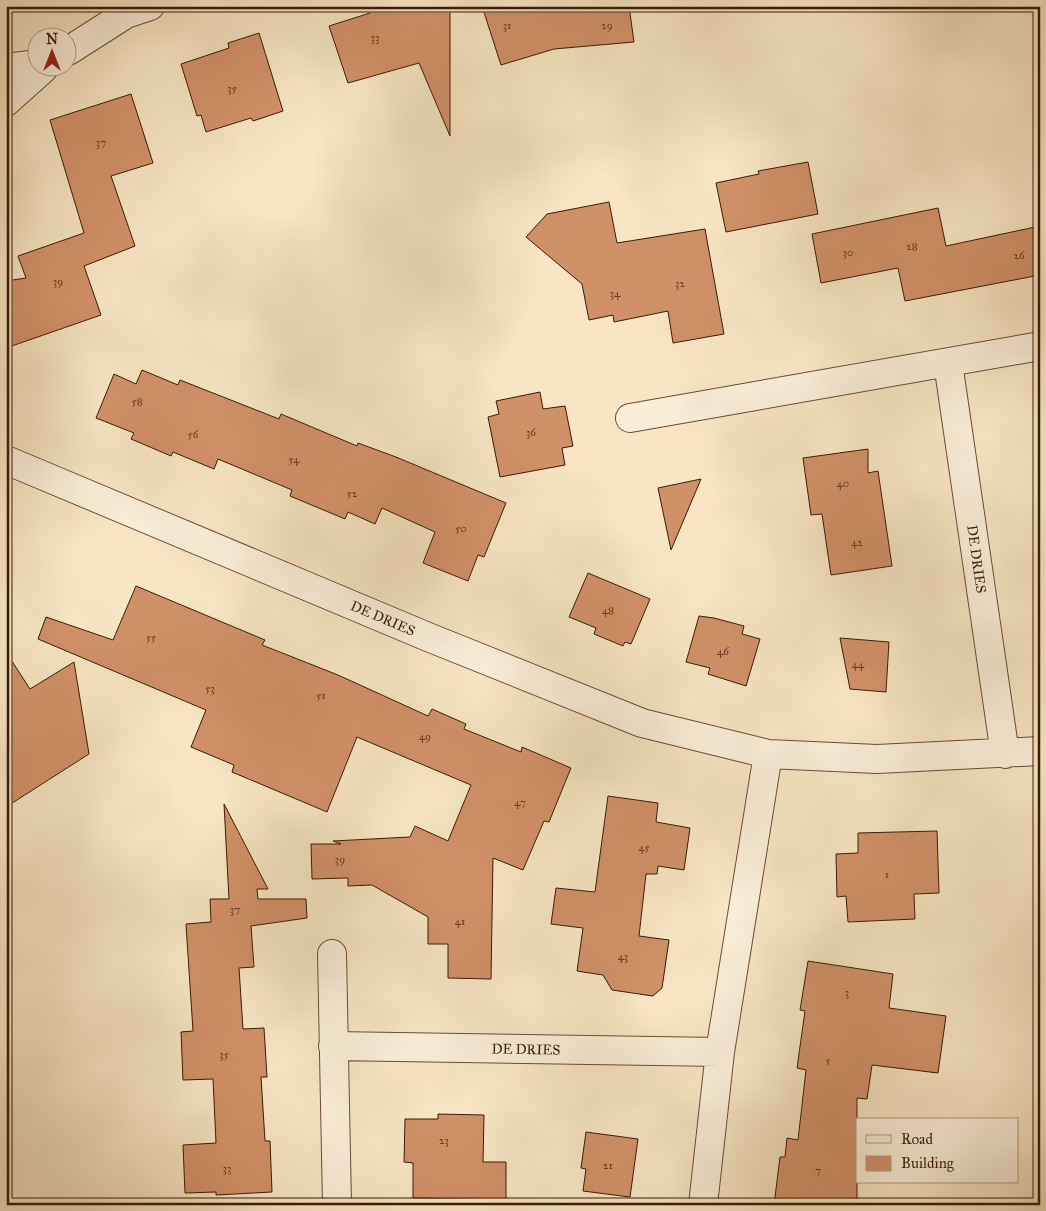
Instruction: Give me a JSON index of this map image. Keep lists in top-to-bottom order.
{
  "streets": {
    "street": ["DE DRIES"]
  },
  "house_numbers": [
    "31",
    "29",
    "33",
    "35",
    "37",
    "28",
    "30",
    "26",
    "39",
    "32",
    "34",
    "58",
    "36",
    "56",
    "54",
    "40",
    "52",
    "50",
    "42",
    "48",
    "55",
    "46",
    "44",
    "53",
    "51",
    "49",
    "47",
    "45",
    "39",
    "1",
    "37",
    "41",
    "43",
    "3",
    "35",
    "5",
    "23",
    "21",
    "33",
    "7"
  ],
  "legend": ["Road", "Building"],
  "north": "top"
}
